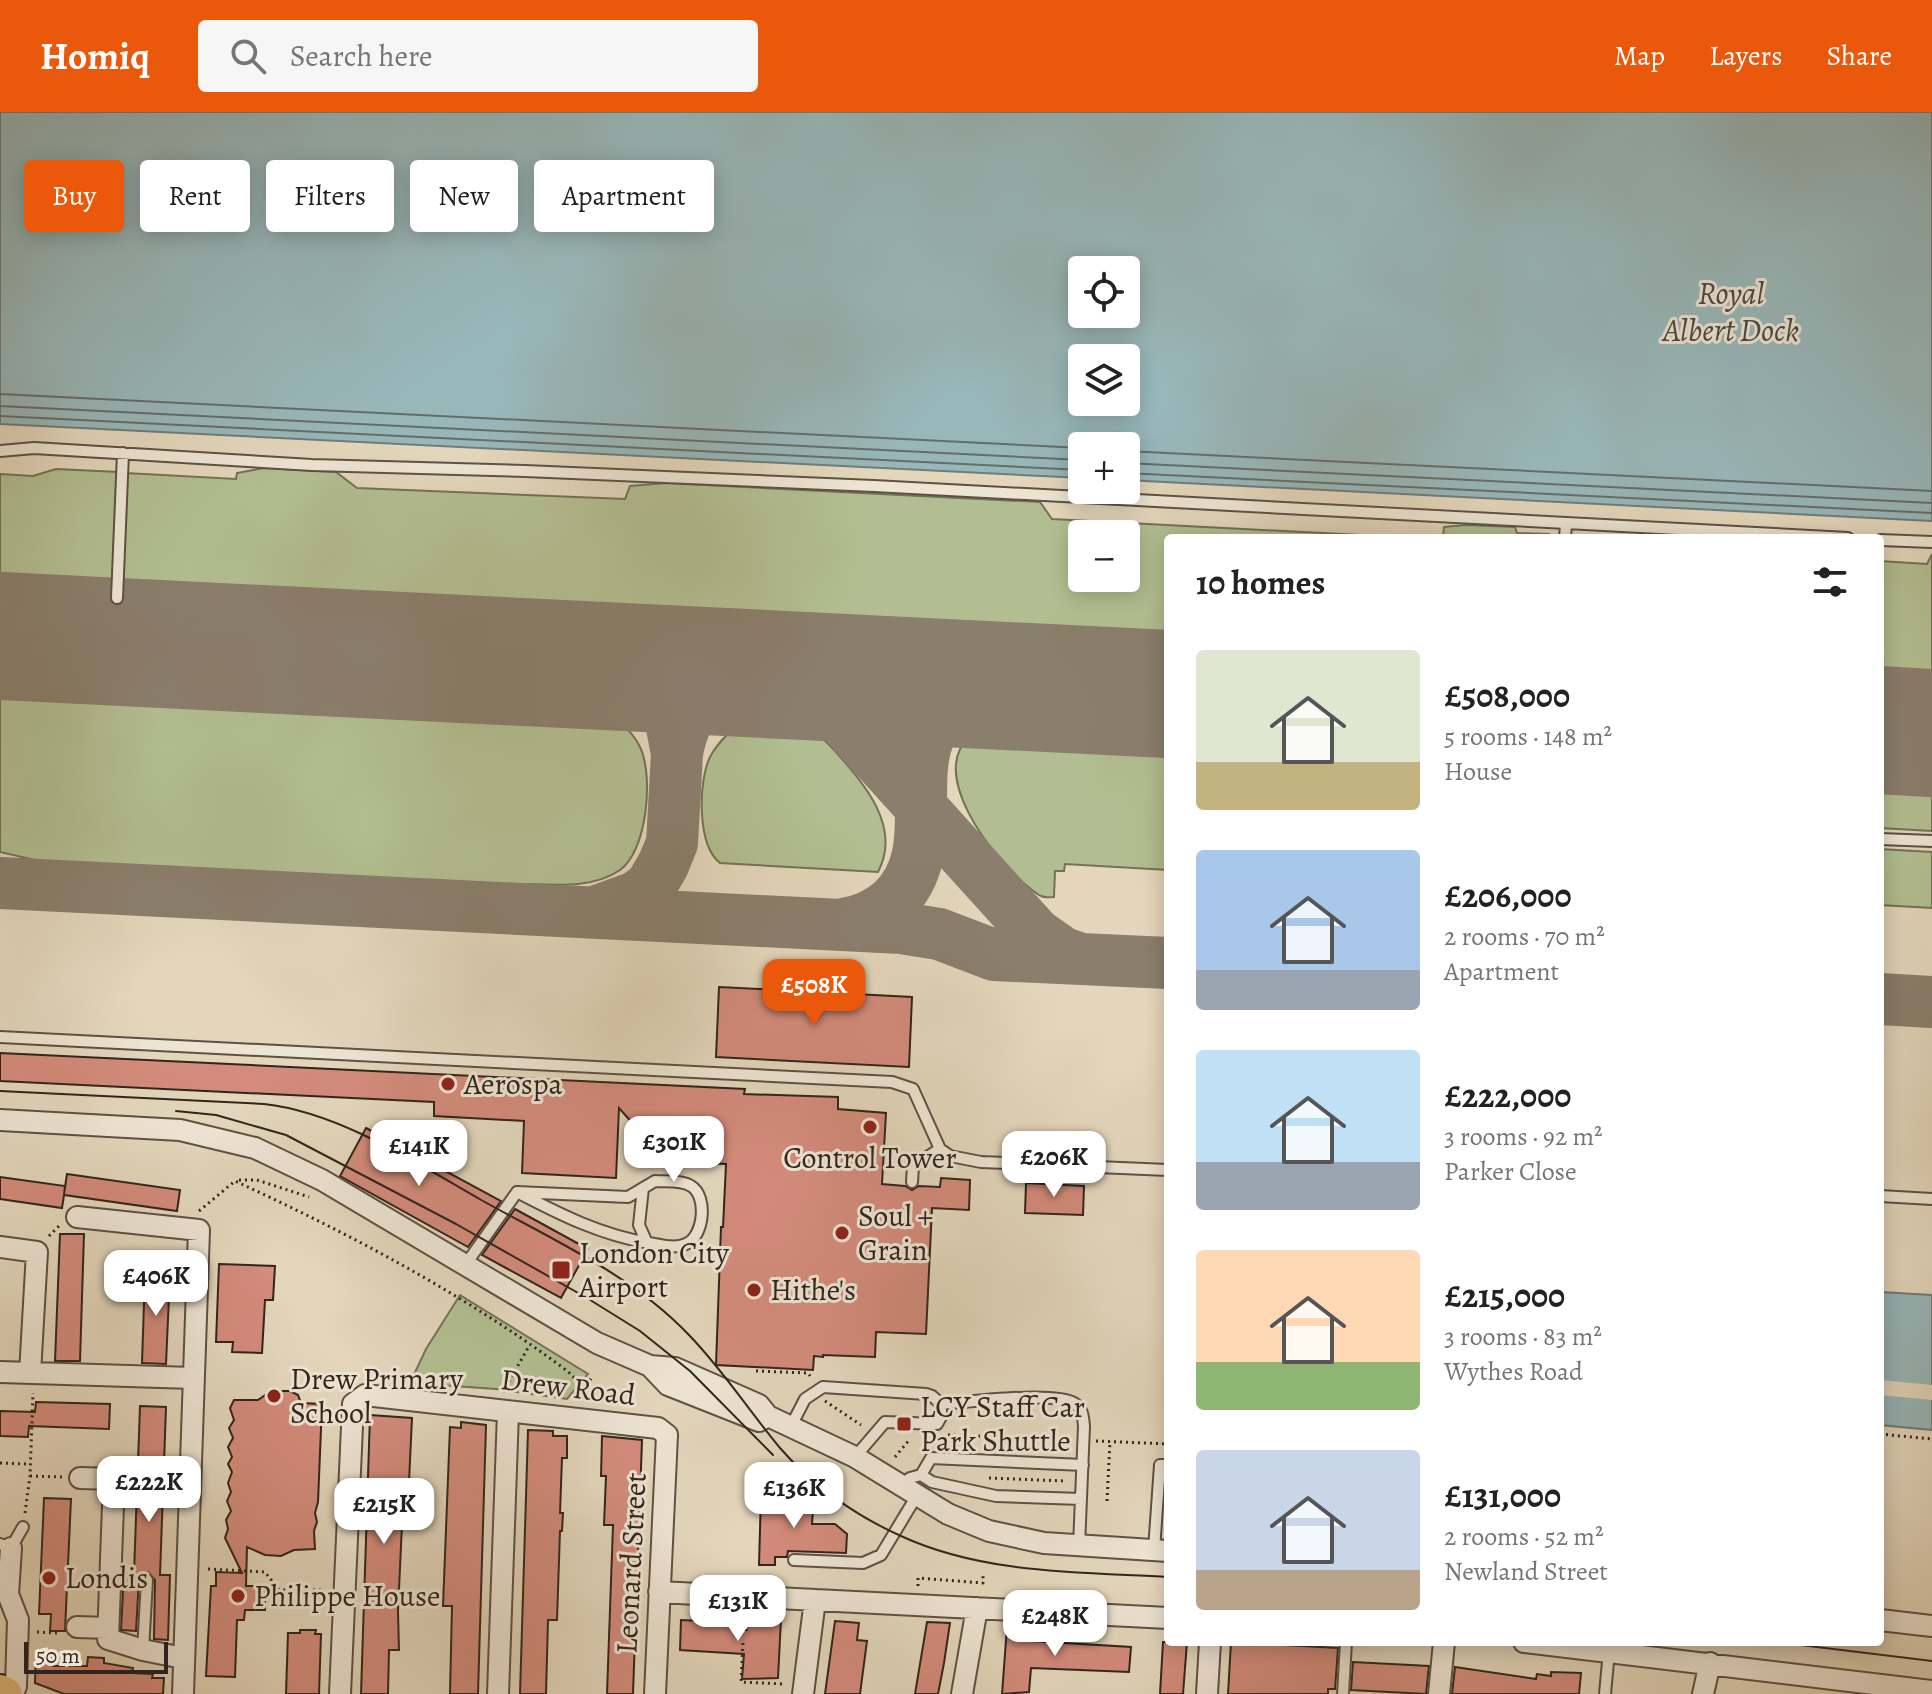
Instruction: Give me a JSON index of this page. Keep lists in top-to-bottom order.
{
  "streets": {
    "street": ["Drew Road", "Leonard Street"]
  },
  "crossings": [
    ["Drew Road", "Leonard Street"]
  ],
  "water": ["Royal Albert Dock"],
  "places": {
    "other": [
      "Aerospa",
      "Control Tower",
      "Soul + Grain",
      "Hithe's",
      "Drew Primary School",
      "Londis",
      "Philippe House"
    ],
    "transit": ["London City Airport", "LCY Staff Car Park Shuttle"]
  },
  "scale_bar": "50 m",
  "page": {
    "header": "Homiq",
    "search": "Search here",
    "nav": ["Map", "Layers", "Share"],
    "chip": [
      "Buy",
      "Rent",
      "Filters",
      "New",
      "Apartment"
    ],
    "map_buttons": ["+", "−"],
    "heading": "10 homes",
    "list": [
      {
        "name": "£508,000",
        "note": "5 rooms · 148 m² · House"
      },
      {
        "name": "£206,000",
        "note": "2 rooms · 70 m² · Apartment"
      },
      {
        "name": "£222,000",
        "note": "3 rooms · 92 m² · Parker Close"
      },
      {
        "name": "£215,000",
        "note": "3 rooms · 83 m² · Wythes Road"
      },
      {
        "name": "£131,000",
        "note": "2 rooms · 52 m² · Newland Street"
      }
    ],
    "price": [
      "£508K",
      "£301K",
      "£141K",
      "£206K",
      "£406K",
      "£222K",
      "£136K",
      "£215K",
      "£131K",
      "£248K"
    ],
    "scale": "50 m"
  }
}
